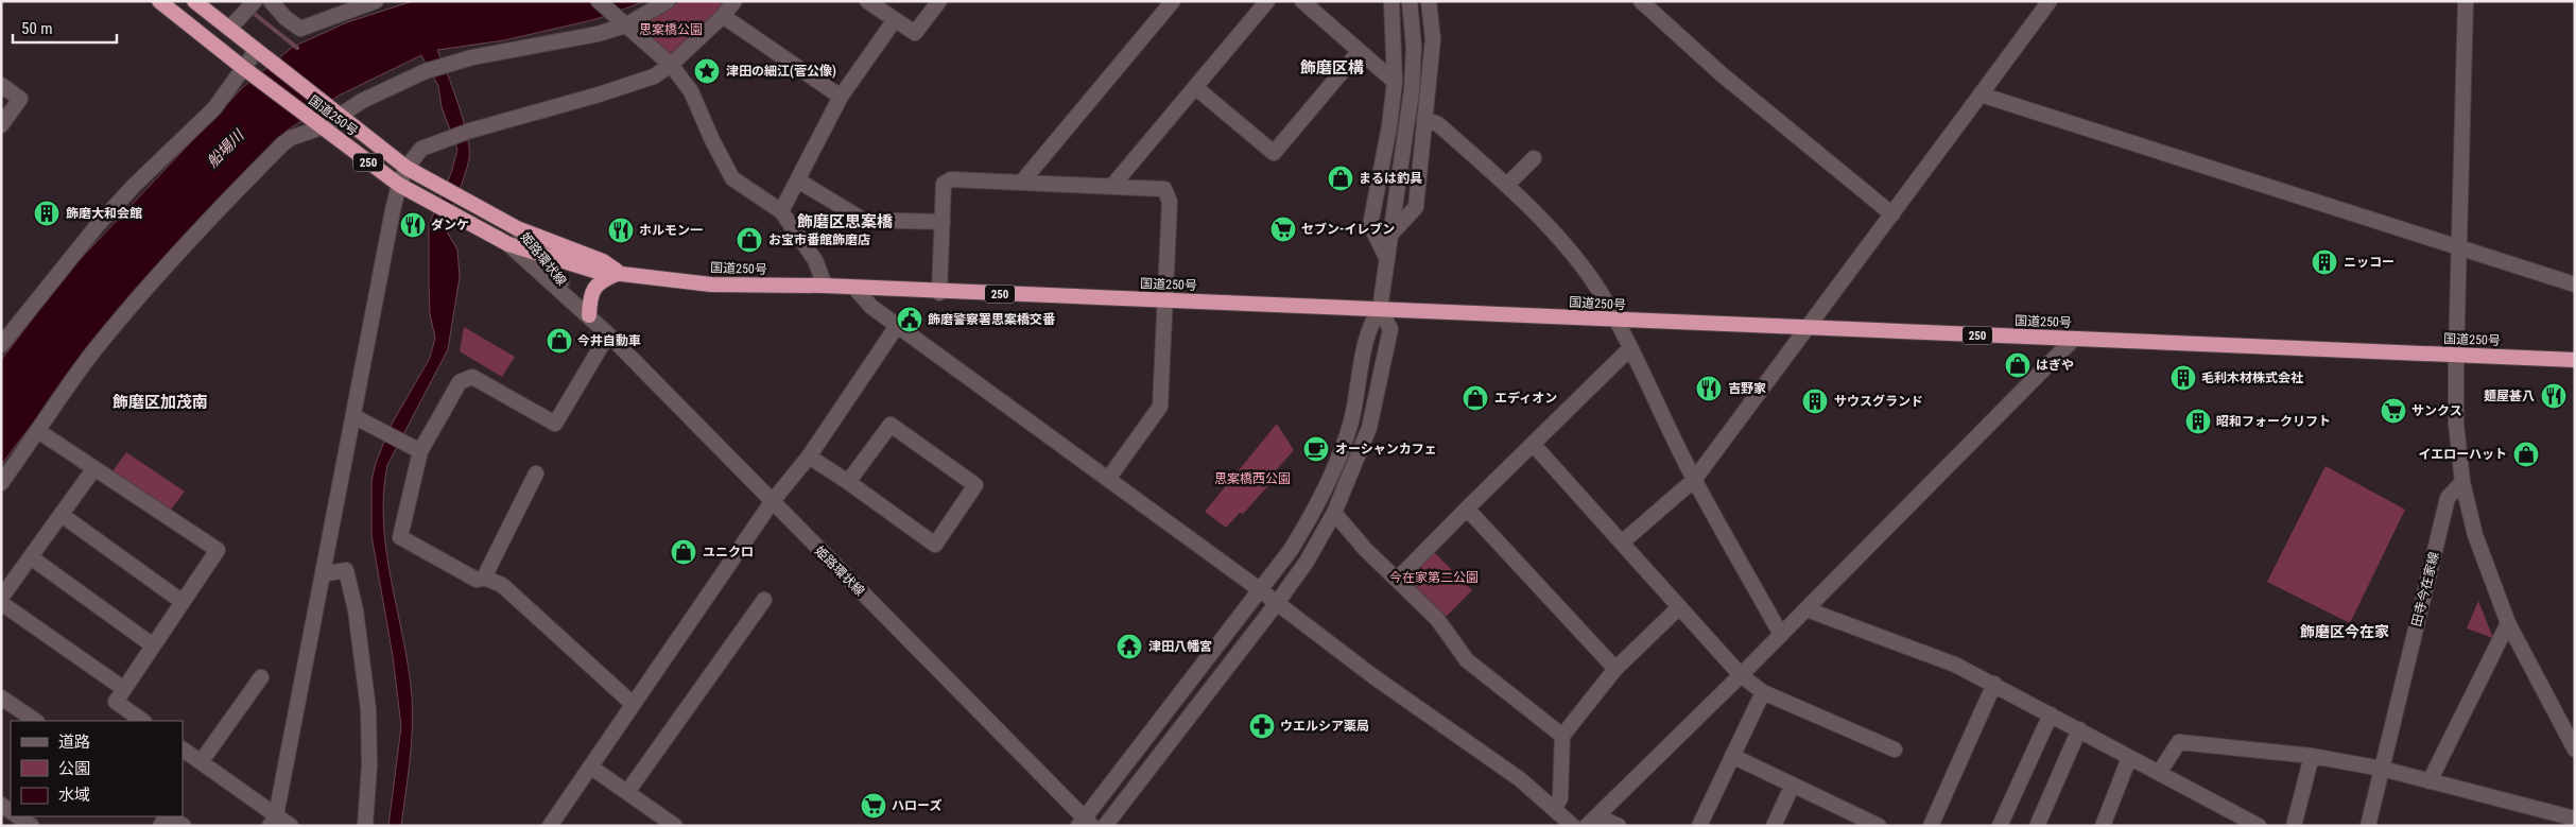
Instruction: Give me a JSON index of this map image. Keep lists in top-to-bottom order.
{
  "streets": {
    "highway": ["国道250号", "250"],
    "street": ["姫路環状線", "田寺今在家線"]
  },
  "crossings": [
    ["国道250号", "姫路環状線"]
  ],
  "districts": [
    "飾磨区構",
    "飾磨区思案橋",
    "飾磨区加茂南",
    "飾磨区今在家"
  ],
  "water": ["船場川"],
  "parks": ["思案橋公園", "思案橋西公園", "今在家第二公園"],
  "places": {
    "place": ["津田の細江(菅公像)"],
    "shop": [
      "まるは釣具",
      "お宝市番館飾磨店",
      "今井自動車",
      "はぎや",
      "エディオン",
      "イエローハット",
      "ユニクロ"
    ],
    "building": [
      "飾磨大和会館",
      "ニッコー",
      "毛利木材株式会社",
      "サウスグランド",
      "昭和フォークリフト"
    ],
    "restaurant": [
      "ダンケ",
      "ホルモン一",
      "吉野家",
      "麺屋甚八"
    ],
    "supermarket": ["セブン-イレブン", "サンクス", "ハローズ"],
    "public building": ["飾磨警察署思案橋交番"],
    "cafe": ["オーシャンカフェ"],
    "temple": ["津田八幡宮"],
    "pharmacy": ["ウエルシア薬局"]
  },
  "legend": ["道路", "公園", "水域"],
  "scale_bar": "50 m"
}
